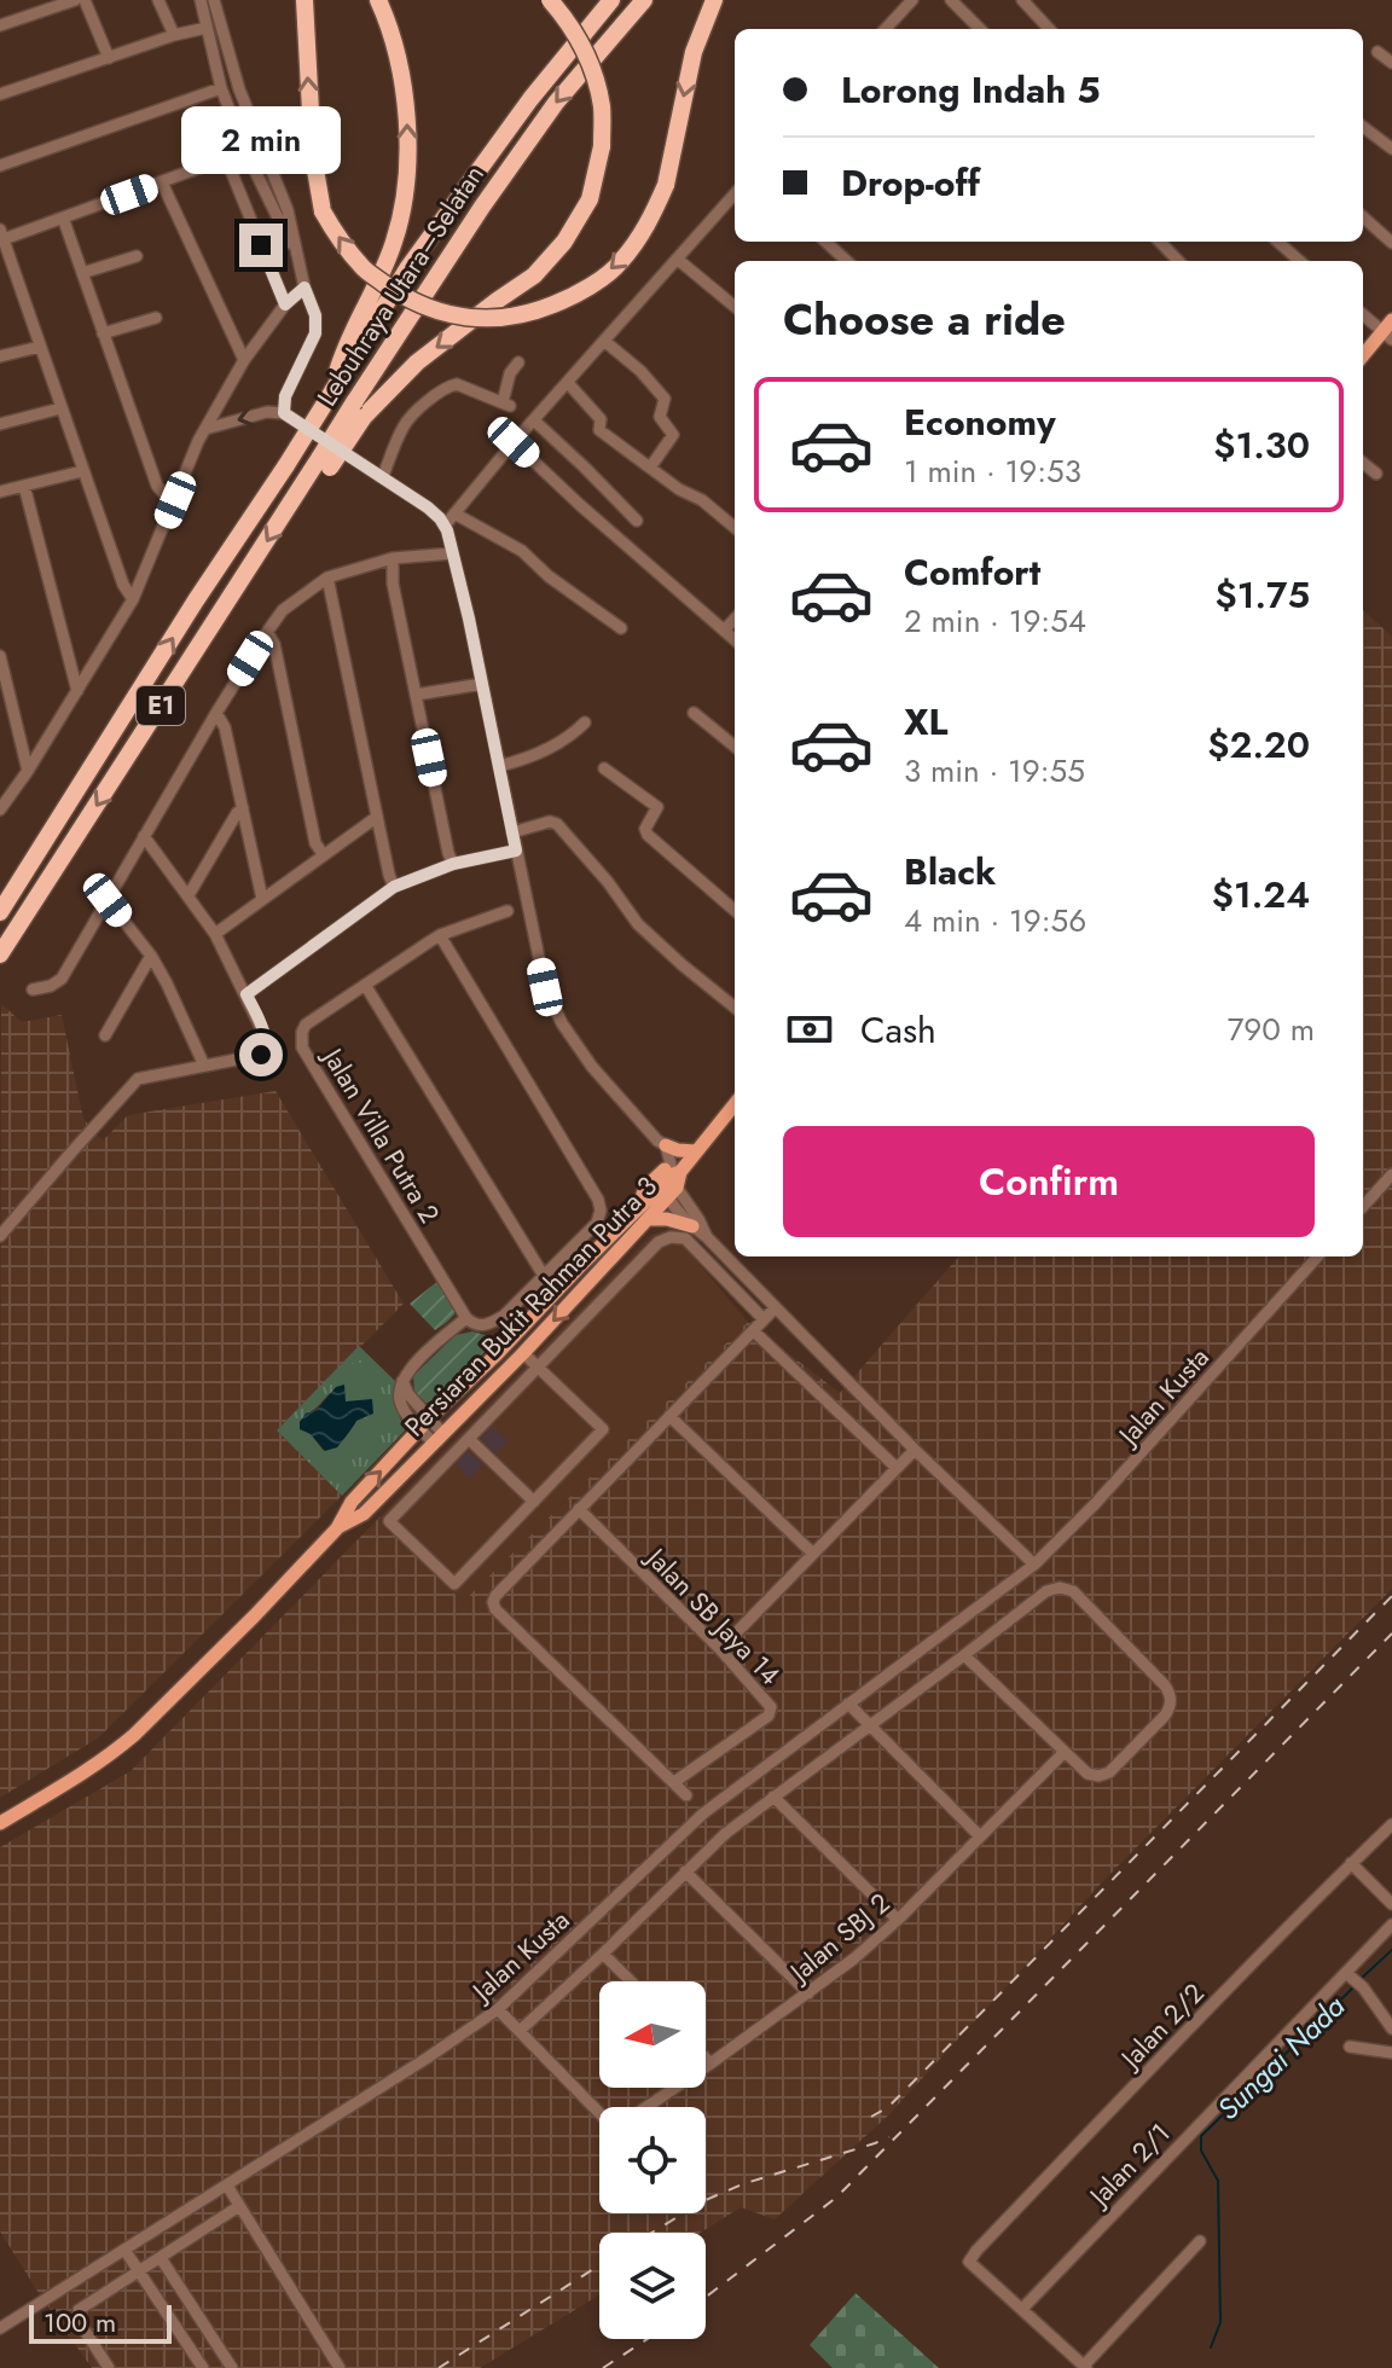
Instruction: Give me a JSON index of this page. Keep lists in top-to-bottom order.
{
  "streets": {
    "highway": ["Lebuhraya Utara–Selatan", "E1"],
    "main road": ["Persiaran Bukit Rahman Putra 3"],
    "street": [
      "Jalan Villa Putra 2",
      "Jalan Kusta",
      "Jalan SB Jaya 14",
      "Jalan SBJ 2",
      "Jalan 2/2",
      "Jalan 2/1"
    ]
  },
  "crossings": [
    ["Lebuhraya Utara–Selatan", "E1"],
    ["Jalan 2/2", "Jalan 2/1"]
  ],
  "water": ["Sungai Nada"],
  "scale_bar": "100 m",
  "north": "left",
  "page": {
    "banner": ["Lorong Indah 5", "Drop-off"],
    "bubble": "2 min",
    "heading": "Choose a ride",
    "list": [
      {
        "name": "Economy",
        "note": "1 min · 19:53",
        "value": "$1.30"
      },
      {
        "name": "Comfort",
        "note": "2 min · 19:54",
        "value": "$1.75"
      },
      {
        "name": "XL",
        "note": "3 min · 19:55",
        "value": "$2.20"
      },
      {
        "name": "Black",
        "note": "4 min · 19:56",
        "value": "$1.24"
      }
    ],
    "pay": ["Cash", "790 m"],
    "buttons": "Confirm",
    "scale": "100 m"
  }
}
